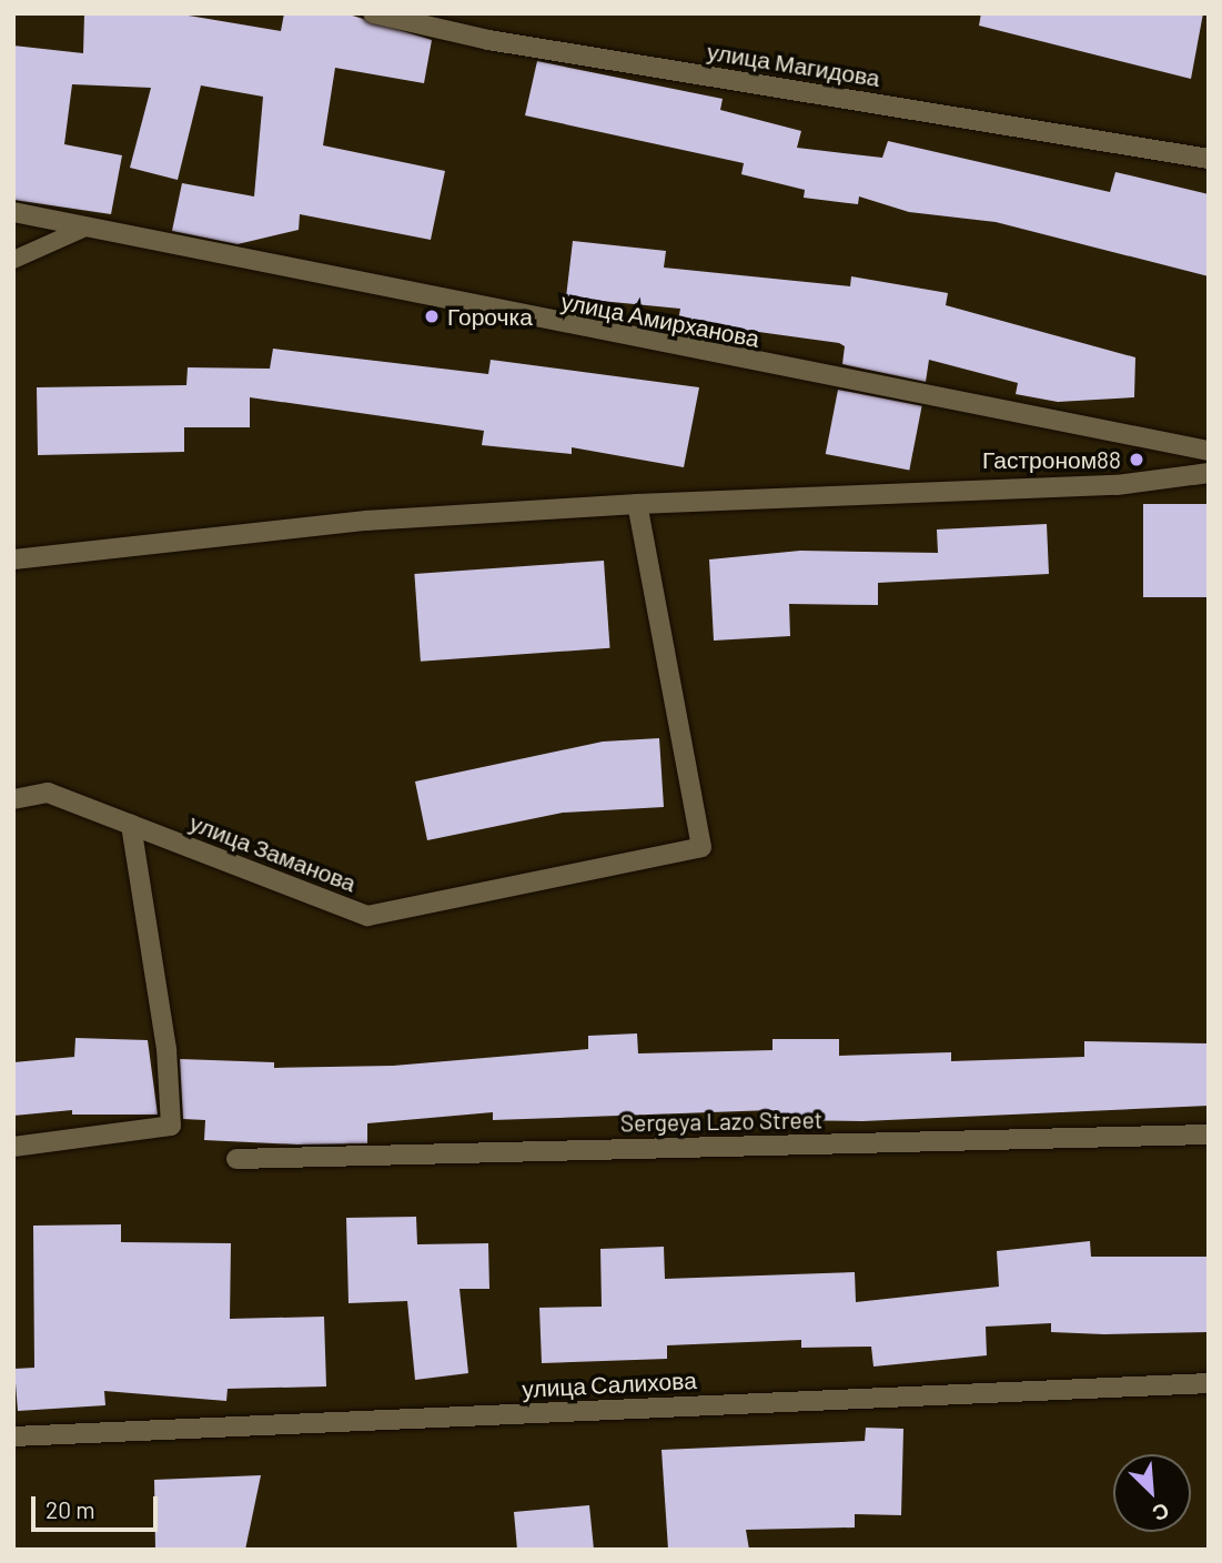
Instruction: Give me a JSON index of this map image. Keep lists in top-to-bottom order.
{
  "streets": {
    "street": [
      "улица Магидова",
      "улица Амирханова",
      "улица Заманова",
      "Sergeya Lazo Street",
      "улица Салихова"
    ]
  },
  "places": ["Горочка", "Гастроном88"],
  "scale_bar": "20 m",
  "north": "bottom right"
}
